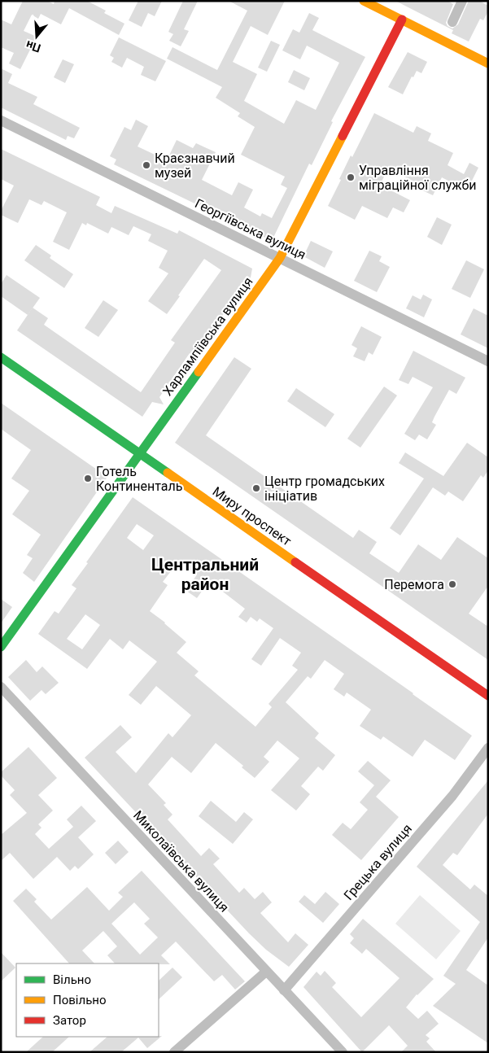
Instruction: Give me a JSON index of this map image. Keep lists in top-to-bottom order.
{
  "streets": {
    "street": [
      "Георгіївська вулиця",
      "Харлампіївська вулиця",
      "Миру проспект",
      "Миколаївська вулиця",
      "Грецька вулиця"
    ]
  },
  "crossings": [
    ["Георгіївська вулиця", "Харлампіївська вулиця"],
    ["Харлампіївська вулиця", "Миру проспект"],
    ["Миколаївська вулиця", "Грецька вулиця"]
  ],
  "districts": ["Центральний район"],
  "places": [
    "Краєзнавчий музей",
    "Управління міграційної служби",
    "Готель Континенталь",
    "Центр громадських ініціатив",
    "Перемога"
  ],
  "legend": ["Вільно", "Повільно", "Затор"],
  "north": "bottom"
}
